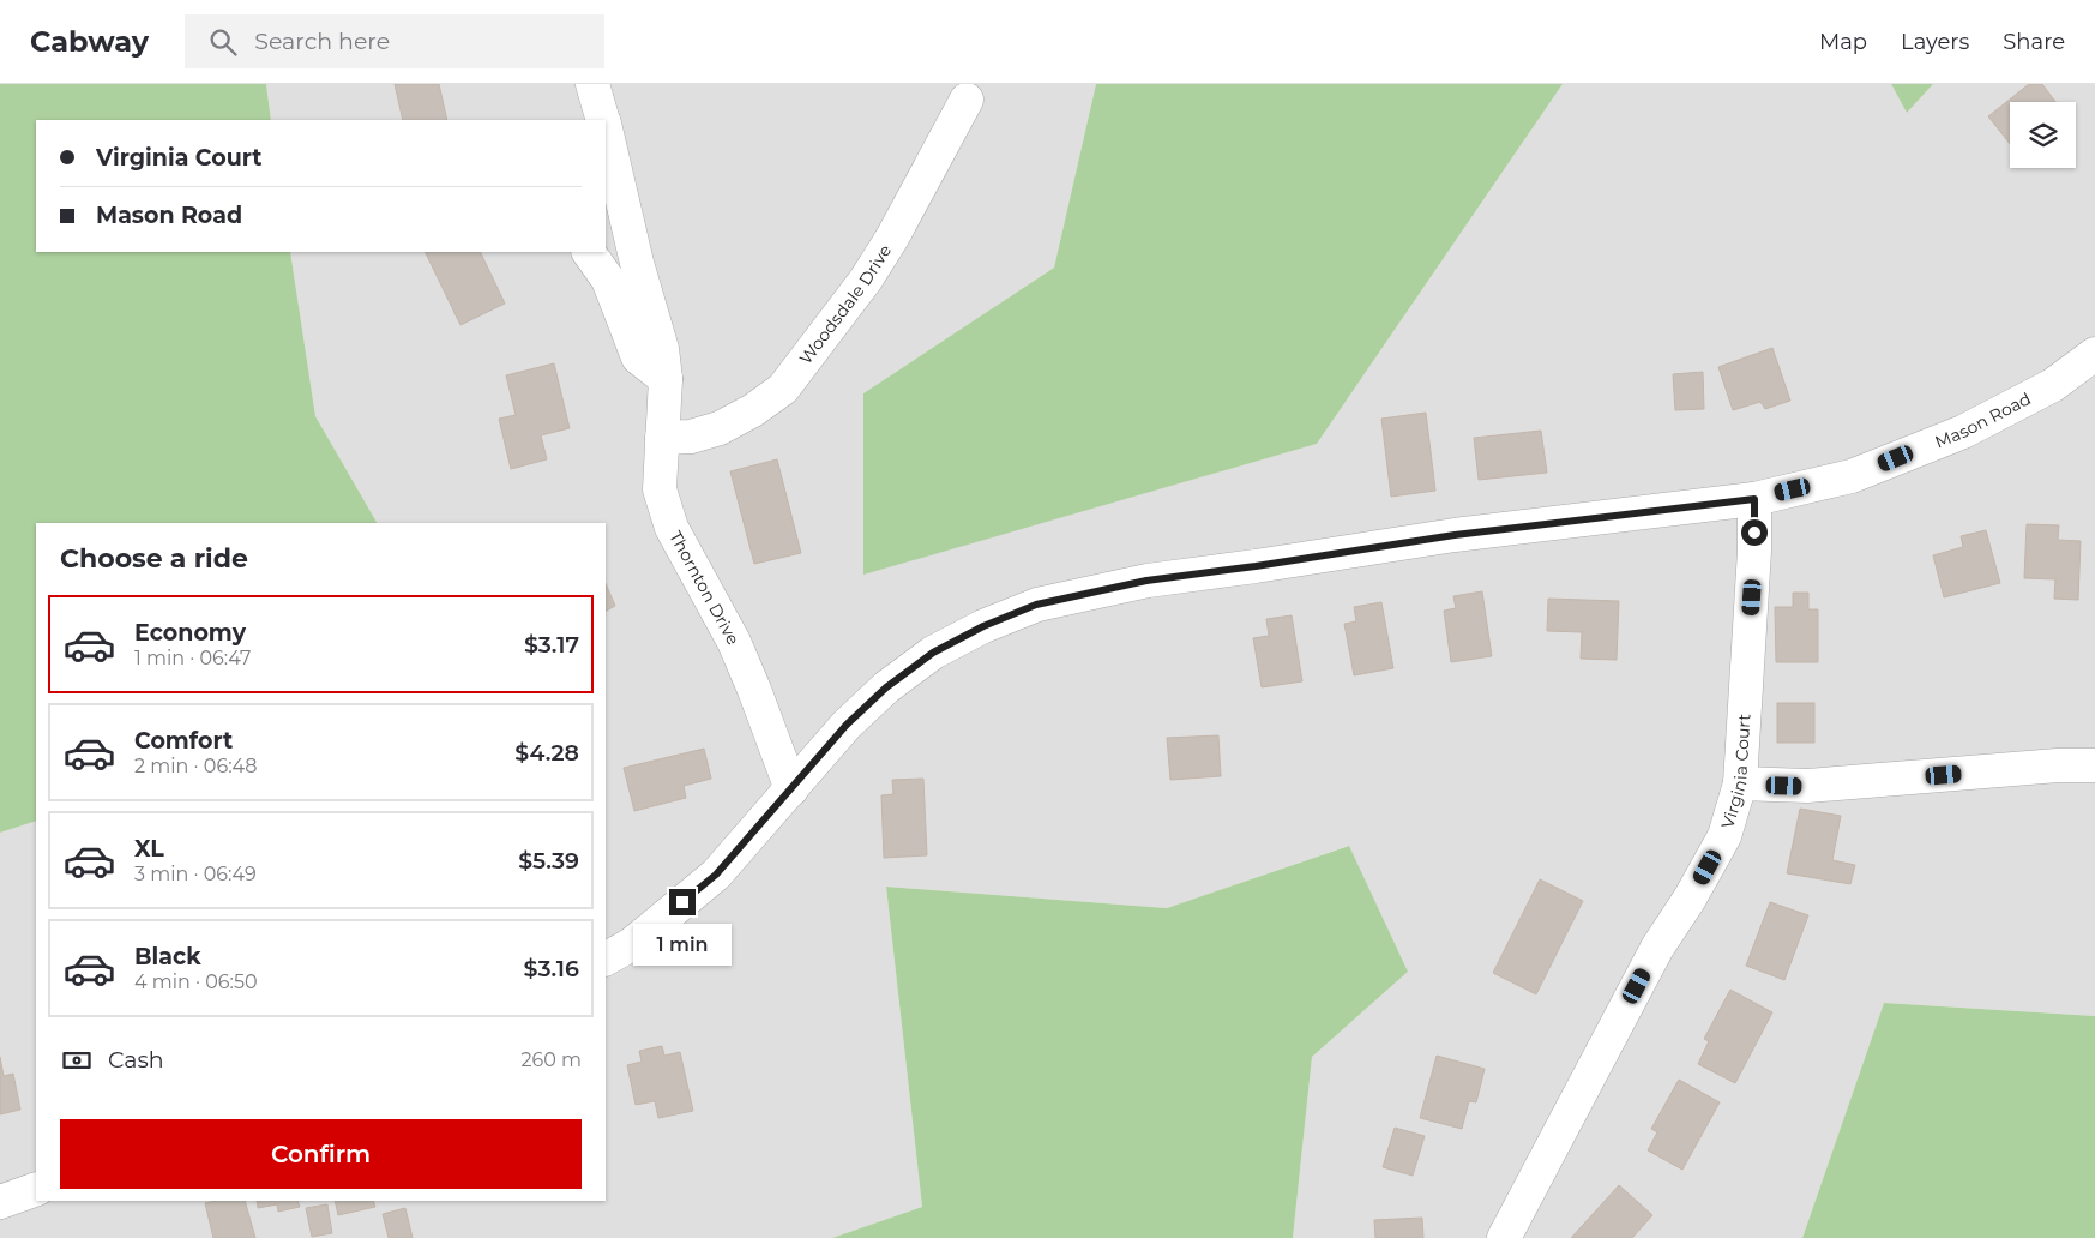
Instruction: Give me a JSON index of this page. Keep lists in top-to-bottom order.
{
  "streets": {
    "street": [
      "Woodsdale Drive",
      "Mason Road",
      "Thornton Drive",
      "Virginia Court"
    ]
  },
  "crossings": [
    ["Woodsdale Drive", "Thornton Drive"],
    ["Mason Road", "Thornton Drive"],
    ["Mason Road", "Virginia Court"]
  ],
  "page": {
    "header": "Cabway",
    "search": "Search here",
    "nav": ["Map", "Layers", "Share"],
    "banner": ["Virginia Court", "Mason Road"],
    "heading": "Choose a ride",
    "list": [
      {
        "name": "Economy",
        "note": "1 min · 06:47",
        "value": "$3.17"
      },
      {
        "name": "Comfort",
        "note": "2 min · 06:48",
        "value": "$4.28"
      },
      {
        "name": "XL",
        "note": "3 min · 06:49",
        "value": "$5.39"
      },
      {
        "name": "Black",
        "note": "4 min · 06:50",
        "value": "$3.16"
      }
    ],
    "bubble": "1 min",
    "pay": ["Cash", "260 m"],
    "buttons": "Confirm"
  }
}
